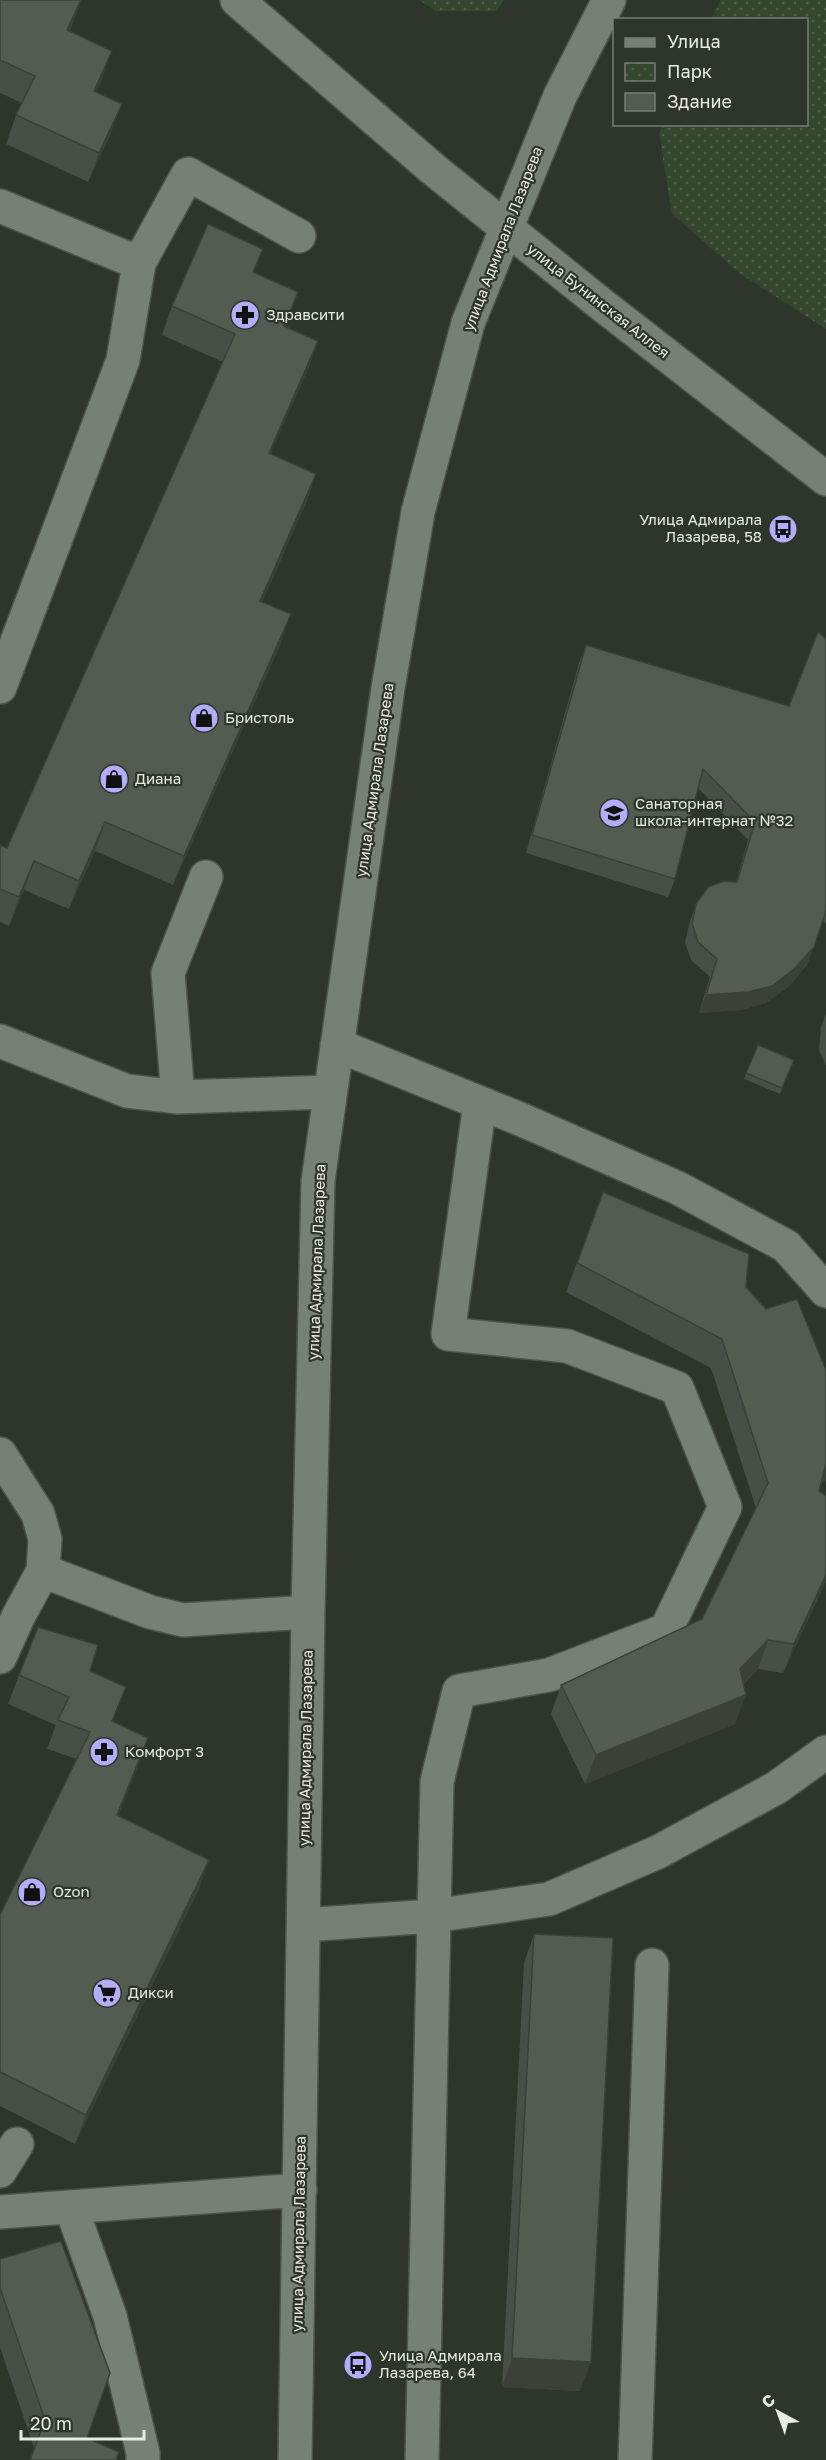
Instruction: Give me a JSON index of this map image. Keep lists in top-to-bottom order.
{
  "streets": {
    "street": ["улица Адмирала Лазарева", "улица Бунинская Аллея"]
  },
  "crossings": [
    ["улица Адмирала Лазарева", "улица Бунинская Аллея"]
  ],
  "places": {
    "pharmacy": ["Здравсити", "Комфорт 3"],
    "bus stop": ["Улица Адмирала Лазарева, 58", "Улица Адмирала Лазарева, 64"],
    "shop": ["Бристоль", "Диана", "Ozon"],
    "school or university": ["Санаторная школа-интернат №32"],
    "supermarket": ["Дикси"]
  },
  "legend": ["Улица", "Парк", "Здание"],
  "scale_bar": "20 m",
  "north": "top left"
}
